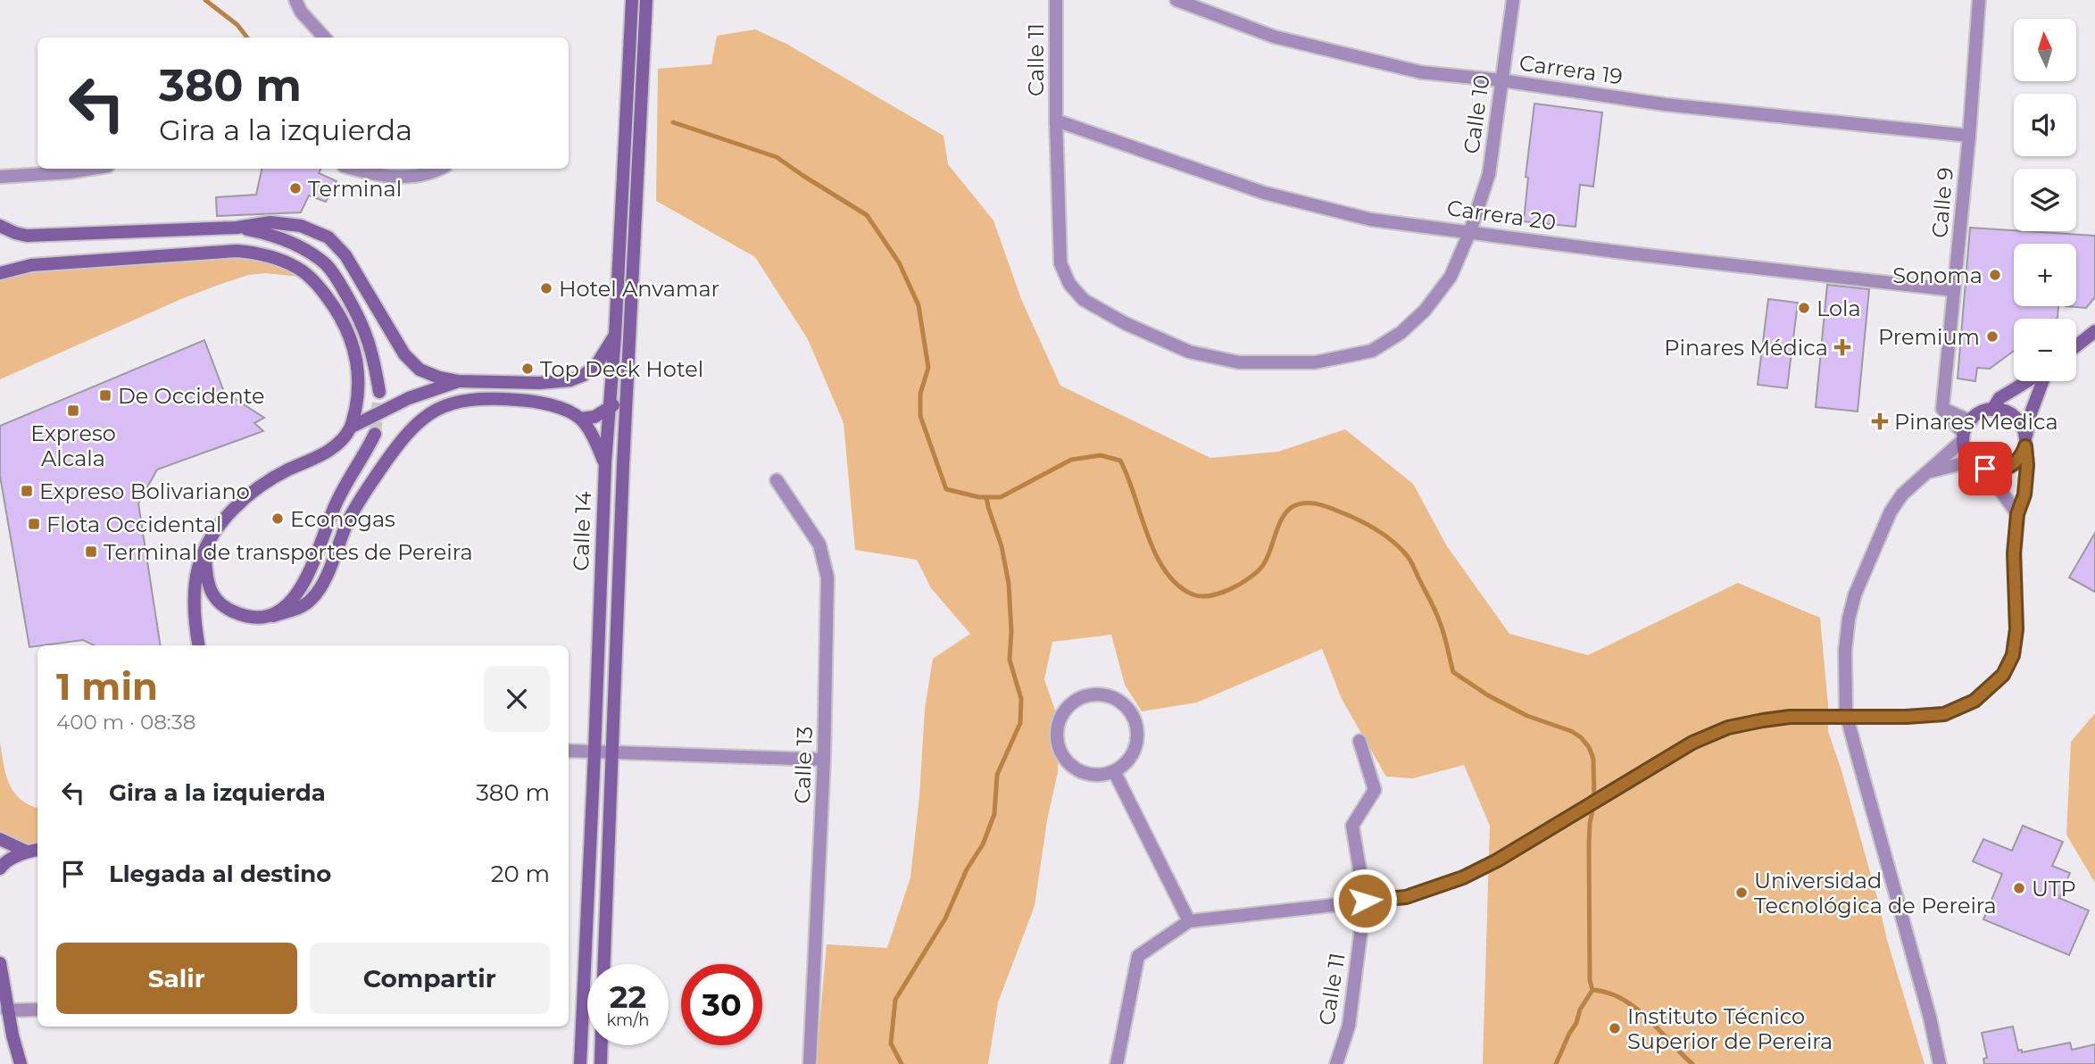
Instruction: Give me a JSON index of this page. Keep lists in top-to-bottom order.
{
  "streets": {
    "main road": ["Calle 14"],
    "street": [
      "Calle 11",
      "Carrera 19",
      "Calle 10",
      "Calle 9",
      "Carrera 20",
      "Calle 13"
    ]
  },
  "crossings": [
    ["Calle 11", "Calle 10"],
    ["Calle 11", "Carrera 20"],
    ["Carrera 19", "Calle 10"],
    ["Carrera 19", "Calle 9"],
    ["Calle 10", "Carrera 20"],
    ["Calle 9", "Carrera 20"]
  ],
  "places": {
    "other": [
      "Terminal",
      "Sonoma",
      "Hotel Anvamar",
      "Lola",
      "Premium",
      "Top Deck Hotel",
      "Econogas",
      "UTP",
      "Universidad Tecnológica de Pereira",
      "Instituto Técnico Superior de Pereira"
    ],
    "health": ["Pinares Médica", "Pinares Medica"],
    "transit": [
      "De Occidente",
      "Expreso Alcala",
      "Expreso Bolivariano",
      "Flota Occidental",
      "Terminal de transportes de Pereira"
    ]
  },
  "north": "top",
  "page": {
    "map_buttons": ["+", "−"],
    "turn": ["380 m", "Gira a la izquierda"],
    "heading": ["1 min", "400 m · 08:38"],
    "list": [
      {
        "name": "Gira a la izquierda",
        "value": "380 m"
      },
      {
        "name": "Llegada al destino",
        "value": "20 m"
      }
    ],
    "buttons": ["Salir", "Compartir"],
    "speed": "22 km/h",
    "limit": "30"
  }
}
